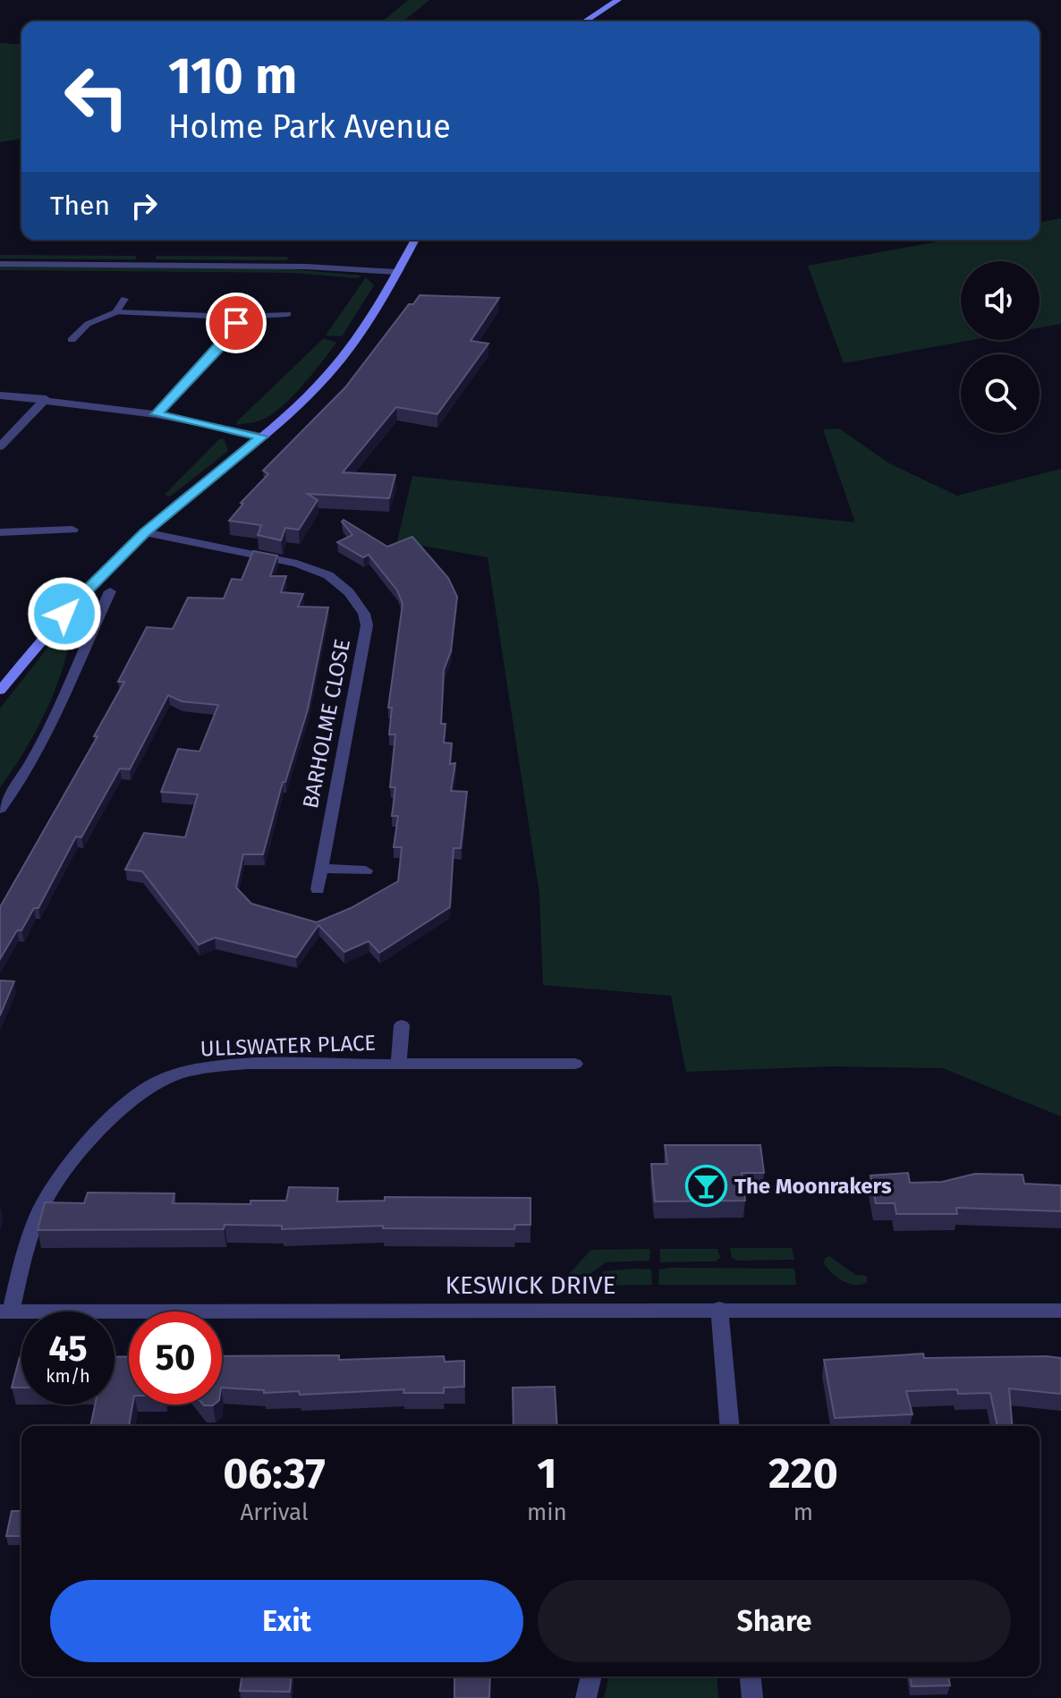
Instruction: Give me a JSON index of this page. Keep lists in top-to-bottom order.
{
  "streets": {
    "street": ["BARHOLME CLOSE", "ULLSWATER PLACE", "KESWICK DRIVE"]
  },
  "crossings": [
    ["ULLSWATER PLACE", "KESWICK DRIVE"]
  ],
  "places": {
    "bar": ["The Moonrakers"]
  },
  "page": {
    "turn": ["110 m", "Holme Park Avenue"],
    "then": "Then",
    "speed": "45 km/h",
    "limit": "50",
    "eta": [
      "06:37",
      "Arrival",
      "1",
      "min",
      "220",
      "m"
    ],
    "buttons": ["Exit", "Share"]
  }
}
